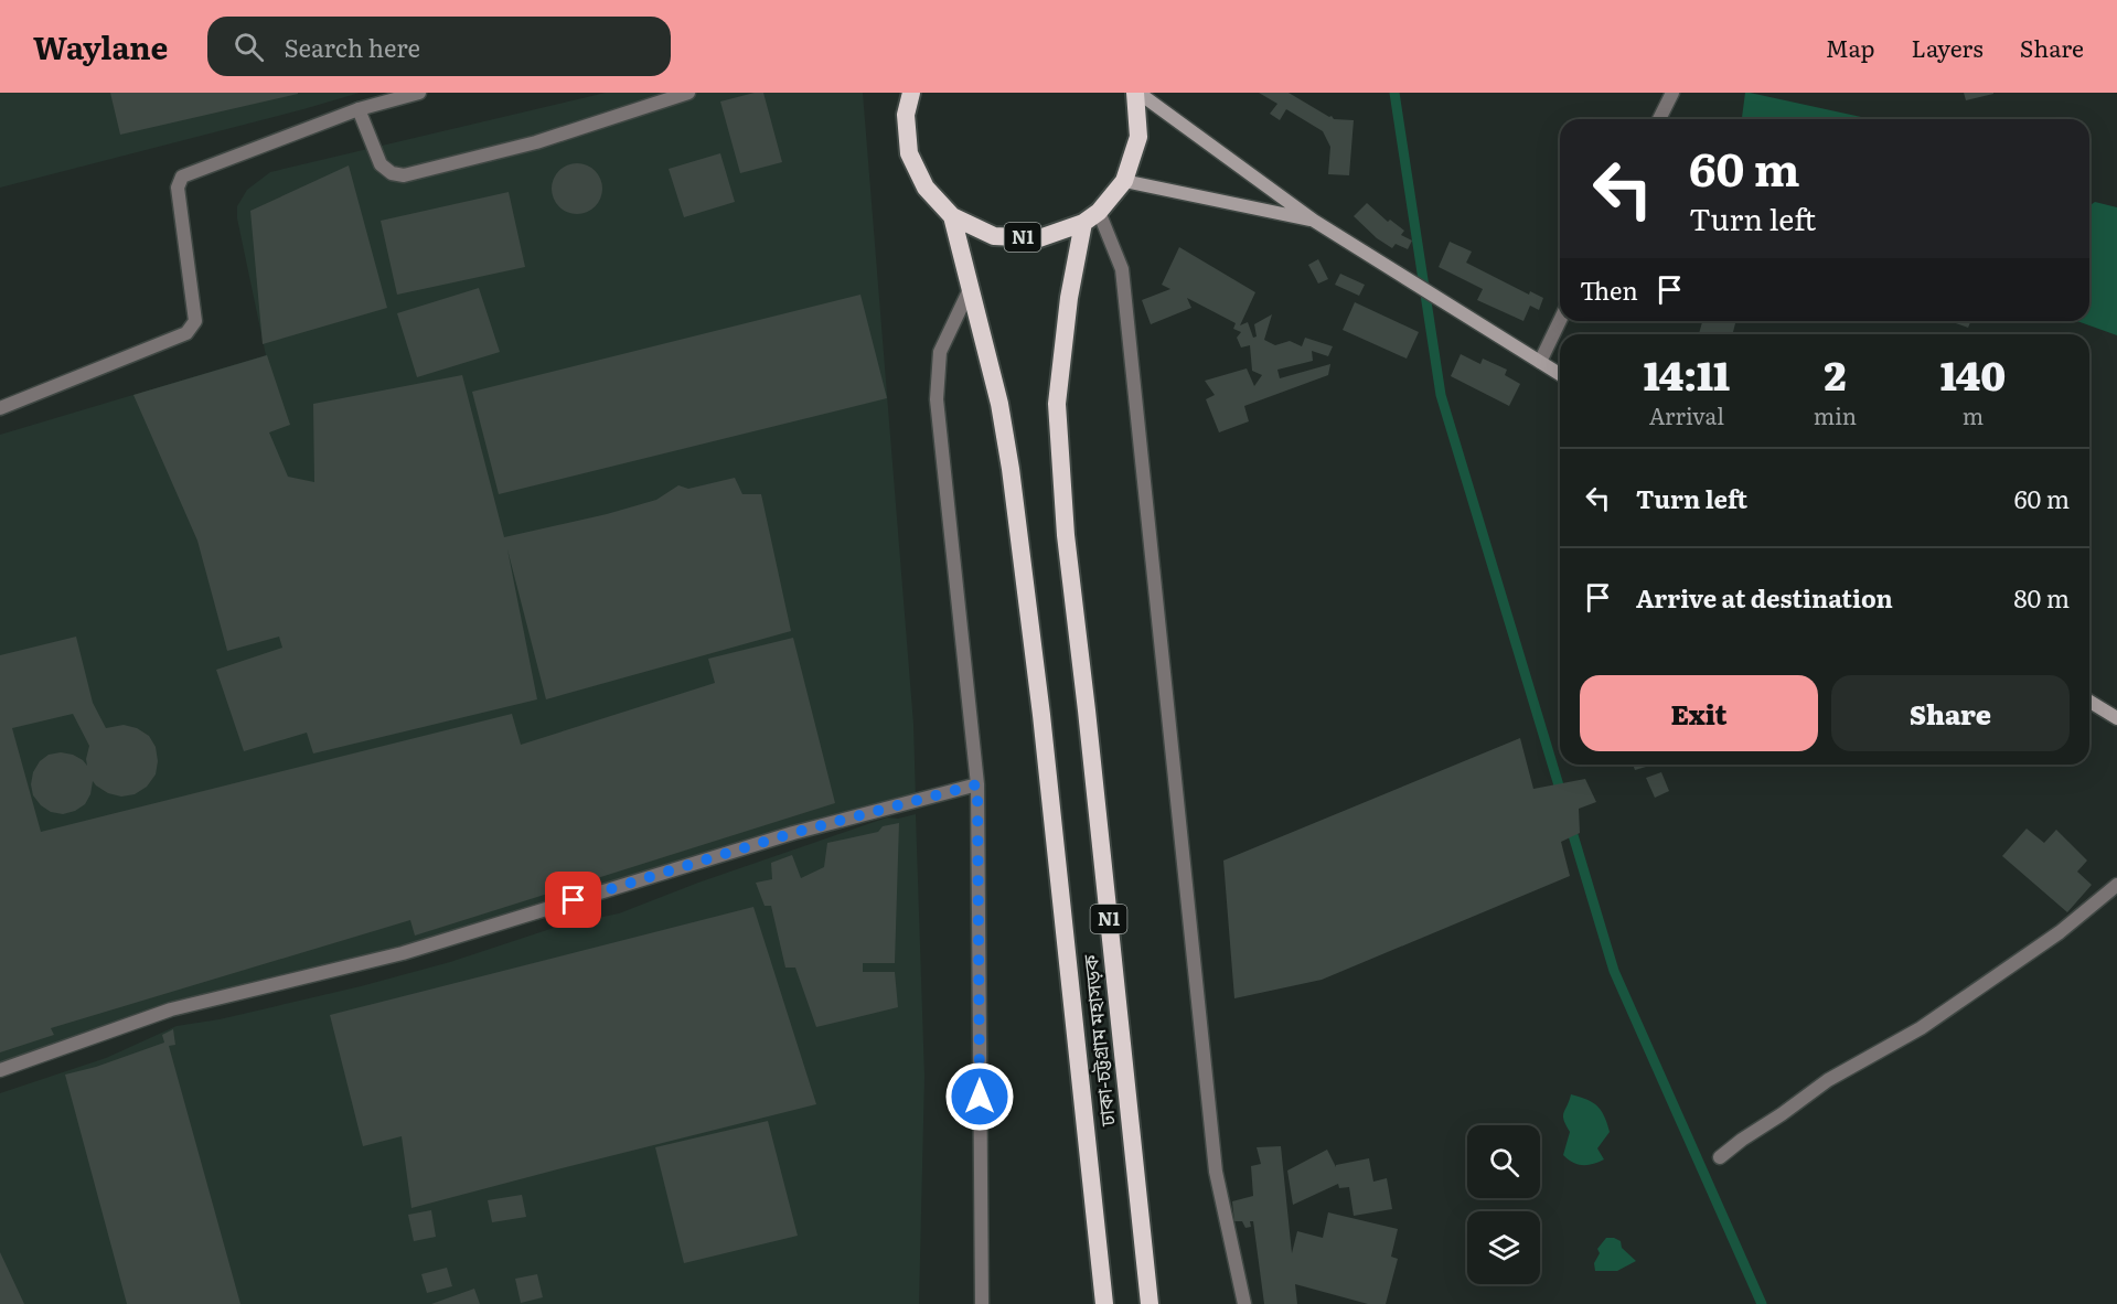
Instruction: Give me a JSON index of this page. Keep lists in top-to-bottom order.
{
  "streets": {
    "highway": ["N1", "ঢাকা-চট্টগ্রাম মহাসড়ক"]
  },
  "crossings": [
    ["N1", "ঢাকা-চট্টগ্রাম মহাসড়ক"]
  ],
  "page": {
    "header": "Waylane",
    "search": "Search here",
    "nav": ["Map", "Layers", "Share"],
    "turn": ["60 m", "Turn left"],
    "then": "Then",
    "eta": [
      "14:11",
      "Arrival",
      "2",
      "min",
      "140",
      "m"
    ],
    "list": [
      {
        "name": "Turn left",
        "value": "60 m"
      },
      {
        "name": "Arrive at destination",
        "value": "80 m"
      }
    ],
    "buttons": ["Exit", "Share"]
  }
}
